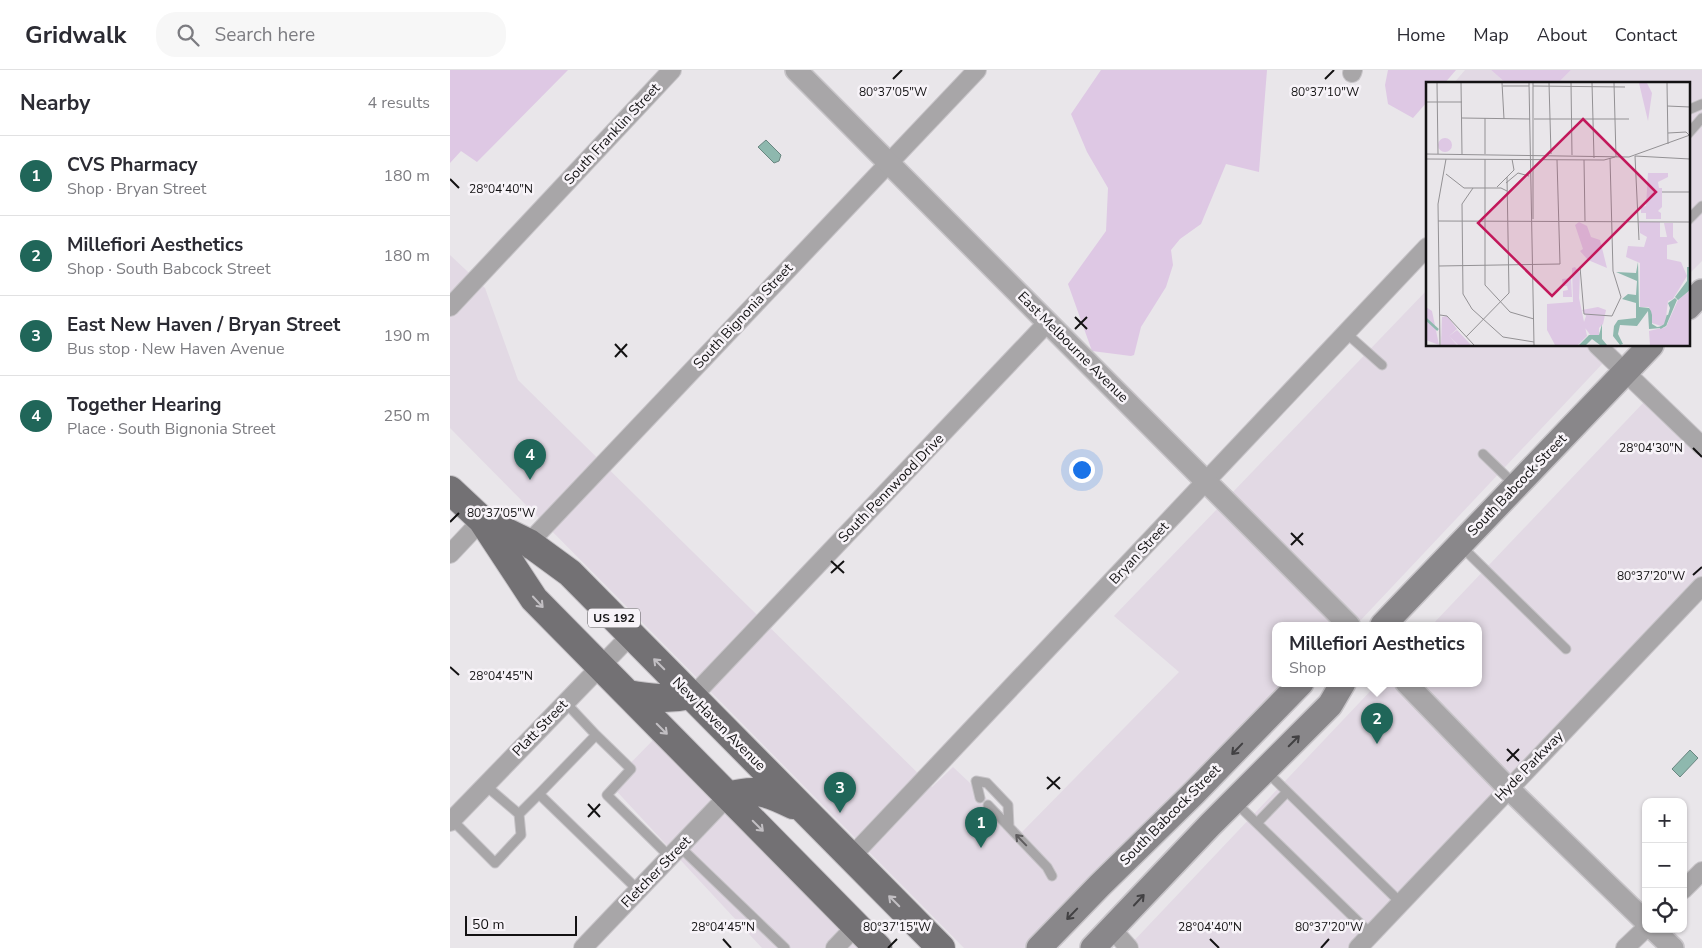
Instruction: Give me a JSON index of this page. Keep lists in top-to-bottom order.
{
  "streets": {
    "main road": ["South Babcock Street", "US 192", "New Haven Avenue"],
    "street": [
      "South Franklin Street",
      "South Bignonia Street",
      "East Melbourne Avenue",
      "South Pennwood Drive",
      "Bryan Street",
      "Platt Street",
      "Hyde Parkway",
      "Fletcher Street"
    ]
  },
  "crossings": [
    ["South Bignonia Street", "East Melbourne Avenue"],
    ["South Bignonia Street", "New Haven Avenue"],
    ["East Melbourne Avenue", "South Pennwood Drive"],
    ["East Melbourne Avenue", "Bryan Street"],
    ["South Pennwood Drive", "New Haven Avenue"],
    ["Bryan Street", "New Haven Avenue"],
    ["New Haven Avenue", "Platt Street"],
    ["New Haven Avenue", "Fletcher Street"]
  ],
  "scale_bar": "50 m",
  "page": {
    "header": "Gridwalk",
    "search": "Search here",
    "nav": [
      "Home",
      "Map",
      "About",
      "Contact"
    ],
    "heading": ["Nearby", "4 results"],
    "list": [
      {
        "mark": "1",
        "name": "CVS Pharmacy",
        "note": "Shop · Bryan Street",
        "value": "180 m"
      },
      {
        "mark": "2",
        "name": "Millefiori Aesthetics",
        "note": "Shop · South Babcock Street",
        "value": "180 m"
      },
      {
        "mark": "3",
        "name": "East New Haven / Bryan Street",
        "note": "Bus stop · New Haven Avenue",
        "value": "190 m"
      },
      {
        "mark": "4",
        "name": "Together Hearing",
        "note": "Place · South Bignonia Street",
        "value": "250 m"
      }
    ],
    "pins": [
      "4",
      "2",
      "3",
      "1"
    ],
    "popup": ["Millefiori Aesthetics", "Shop"],
    "map_buttons": ["+", "−"],
    "scale": "50 m"
  },
  "coordinates": [
    "80°37'05\"W",
    "80°37'10\"W",
    "28°04'40\"N",
    "28°04'30\"N",
    "80°37'20\"W",
    "28°04'45\"N",
    "80°37'15\"W"
  ]
}
